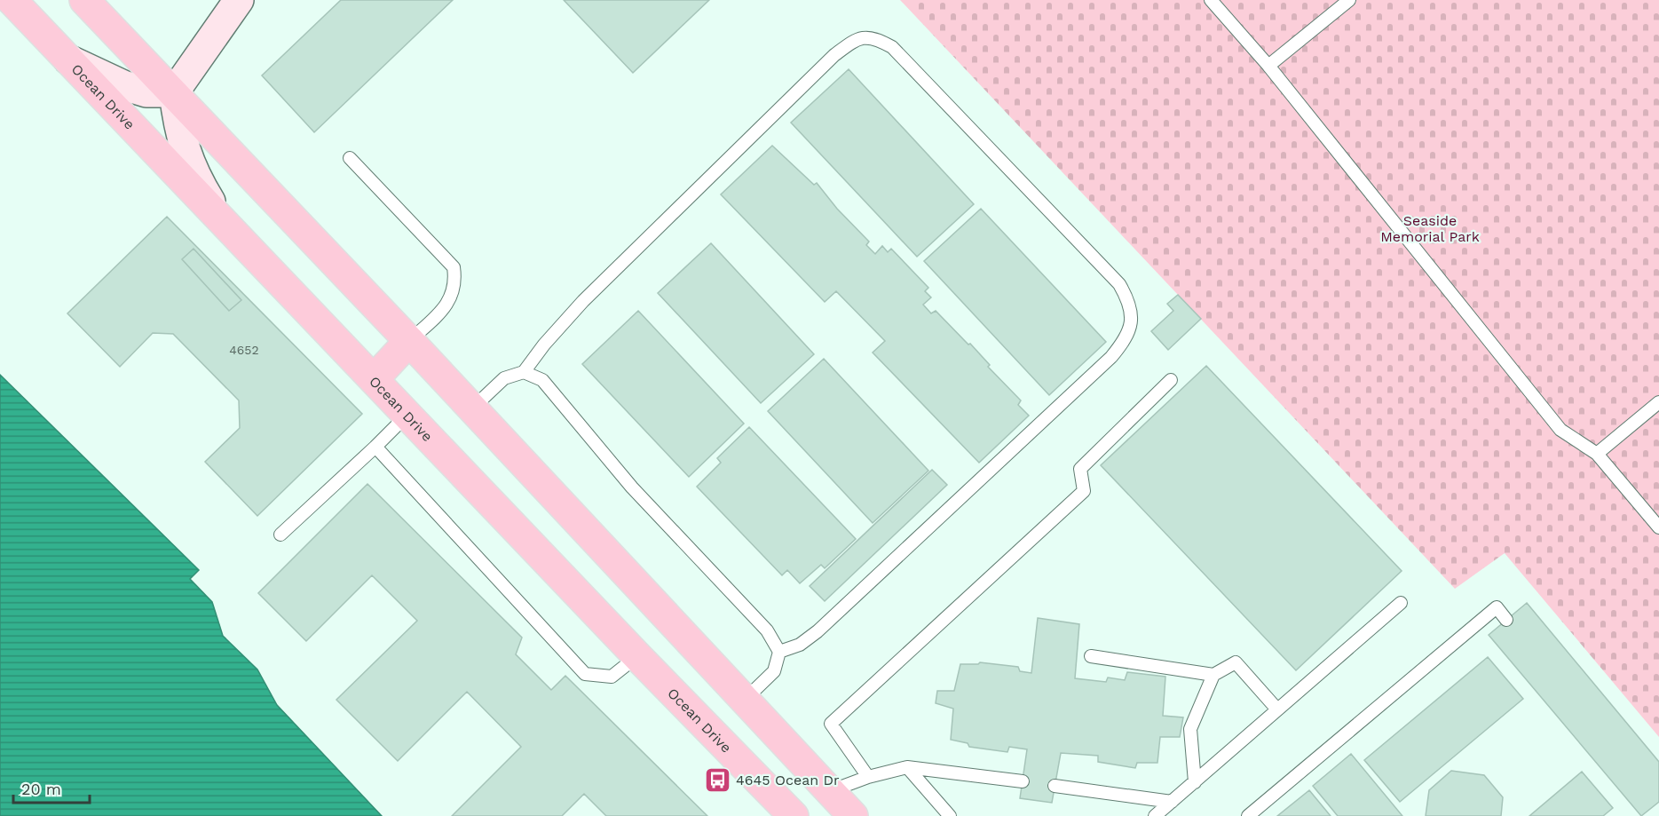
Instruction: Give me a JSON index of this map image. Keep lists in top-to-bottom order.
{
  "streets": {
    "main road": ["Ocean Drive"]
  },
  "parks": ["Seaside Memorial Park"],
  "places": {
    "bus stop": ["4645 Ocean Dr"]
  },
  "house_numbers": ["4652"],
  "scale_bar": "20 m"
}
